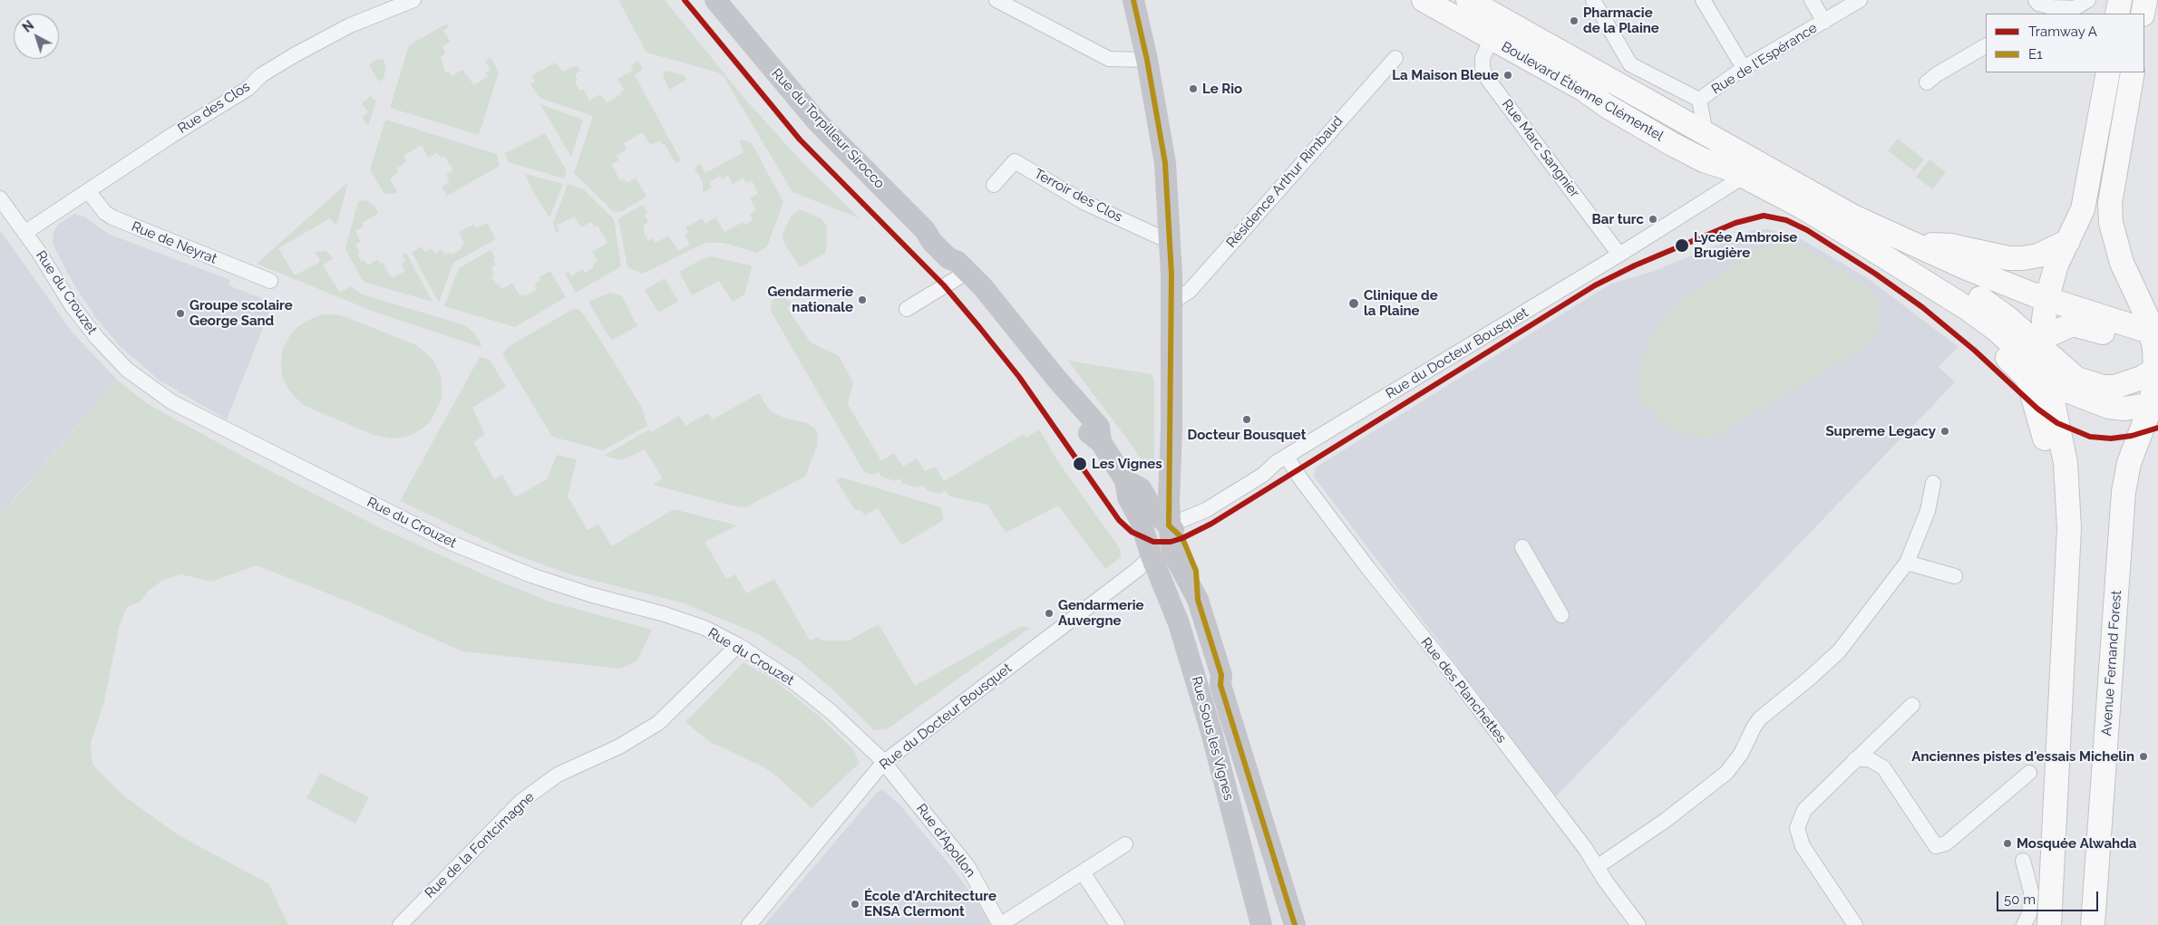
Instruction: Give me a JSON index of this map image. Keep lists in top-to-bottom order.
{
  "streets": {
    "main road": ["Boulevard Étienne Clémentel", "Avenue Fernand Forest"],
    "street": [
      "Rue de l'Espérance",
      "Rue des Clos",
      "Rue du Torpilleur Sirocco",
      "Rue Marc Sangnier",
      "Résidence Arthur Rimbaud",
      "Terroir des Clos",
      "Rue de Neyrat",
      "Rue du Crouzet",
      "Rue du Docteur Bousquet",
      "Rue des Planchettes",
      "Rue Sous les Vignes",
      "Rue d'Apollon",
      "Rue de la Fontcimagne"
    ]
  },
  "crossings": [
    ["Rue de l'Espérance", "Boulevard Étienne Clémentel"],
    ["Boulevard Étienne Clémentel", "Rue Marc Sangnier"],
    ["Boulevard Étienne Clémentel", "Rue du Docteur Bousquet"],
    ["Boulevard Étienne Clémentel", "Avenue Fernand Forest"],
    ["Rue des Clos", "Rue de Neyrat"],
    ["Rue des Clos", "Rue du Crouzet"],
    ["Rue du Torpilleur Sirocco", "Rue du Docteur Bousquet"],
    ["Rue du Torpilleur Sirocco", "Rue Sous les Vignes"],
    ["Rue Marc Sangnier", "Rue du Docteur Bousquet"],
    ["Résidence Arthur Rimbaud", "Rue Sous les Vignes"],
    ["Terroir des Clos", "Rue Sous les Vignes"],
    ["Rue du Crouzet", "Rue du Docteur Bousquet"],
    ["Rue du Crouzet", "Rue d'Apollon"],
    ["Rue du Crouzet", "Rue de la Fontcimagne"],
    ["Rue du Docteur Bousquet", "Rue des Planchettes"],
    ["Rue du Docteur Bousquet", "Rue Sous les Vignes"],
    ["Rue du Docteur Bousquet", "Rue d'Apollon"]
  ],
  "places": [
    "Pharmacie de la Plaine",
    "La Maison Bleue",
    "Le Rio",
    "Bar turc",
    "Lycée Ambroise Brugière",
    "Gendarmerie nationale",
    "Clinique de la Plaine",
    "Groupe scolaire George Sand",
    "Docteur Bousquet",
    "Supreme Legacy",
    "Les Vignes",
    "Gendarmerie Auvergne",
    "Anciennes pistes d'essais Michelin",
    "Mosquée Alwahda",
    "École d'Architecture ENSA Clermont"
  ],
  "lines": ["tram line A", "transit line E1"],
  "legend": ["Tramway A", "E1"],
  "scale_bar": "50 m",
  "north": "top left"
}
